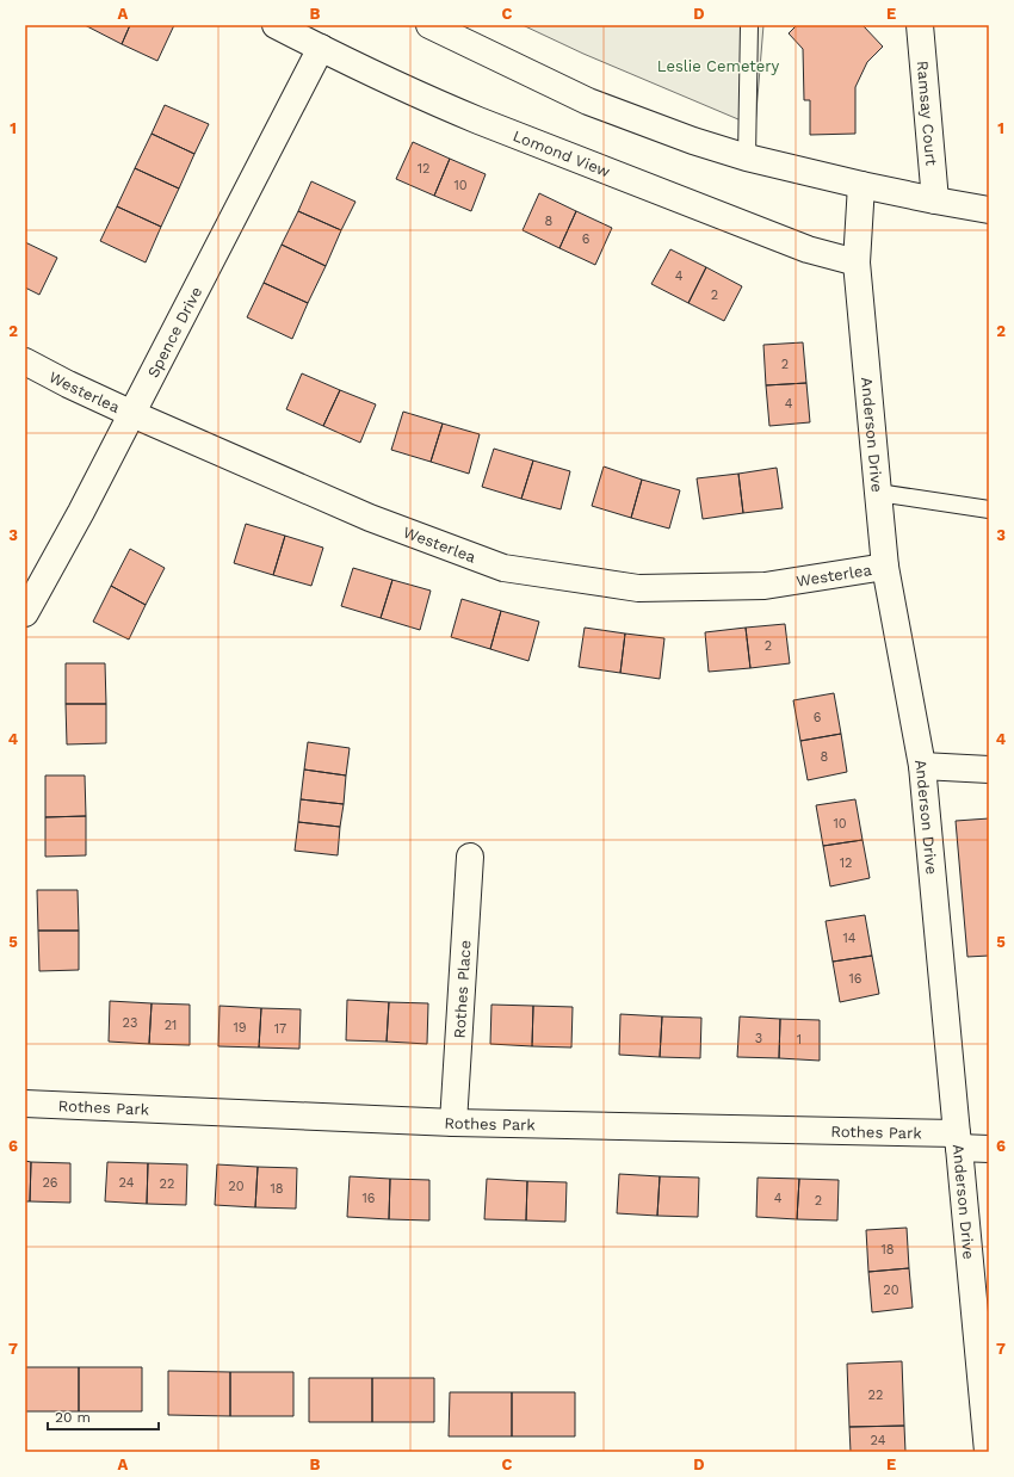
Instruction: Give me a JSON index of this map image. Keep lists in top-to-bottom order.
{
  "streets": {
    "street": [
      "Ramsay Court",
      "Lomond View",
      "Spence Drive",
      "Westerlea",
      "Anderson Drive",
      "Rothes Place",
      "Rothes Park"
    ]
  },
  "crossings": [
    ["Lomond View", "Spence Drive"],
    ["Lomond View", "Anderson Drive"],
    ["Spence Drive", "Westerlea"],
    ["Westerlea", "Anderson Drive"],
    ["Anderson Drive", "Rothes Park"],
    ["Rothes Place", "Rothes Park"]
  ],
  "parks": ["Leslie Cemetery"],
  "house_numbers": [
    "12",
    "10",
    "8",
    "6",
    "4",
    "2",
    "2",
    "4",
    "2",
    "6",
    "8",
    "10",
    "12",
    "14",
    "16",
    "23",
    "21",
    "19",
    "17",
    "3",
    "1",
    "26",
    "24",
    "22",
    "20",
    "18",
    "16",
    "4",
    "2",
    "18",
    "20",
    "22",
    "24"
  ],
  "scale_bar": "20 m",
  "grid": {
    "columns": [
      "A",
      "B",
      "C",
      "D",
      "E"
    ],
    "rows": [
      "1",
      "2",
      "3",
      "4",
      "5",
      "6",
      "7"
    ]
  }
}
